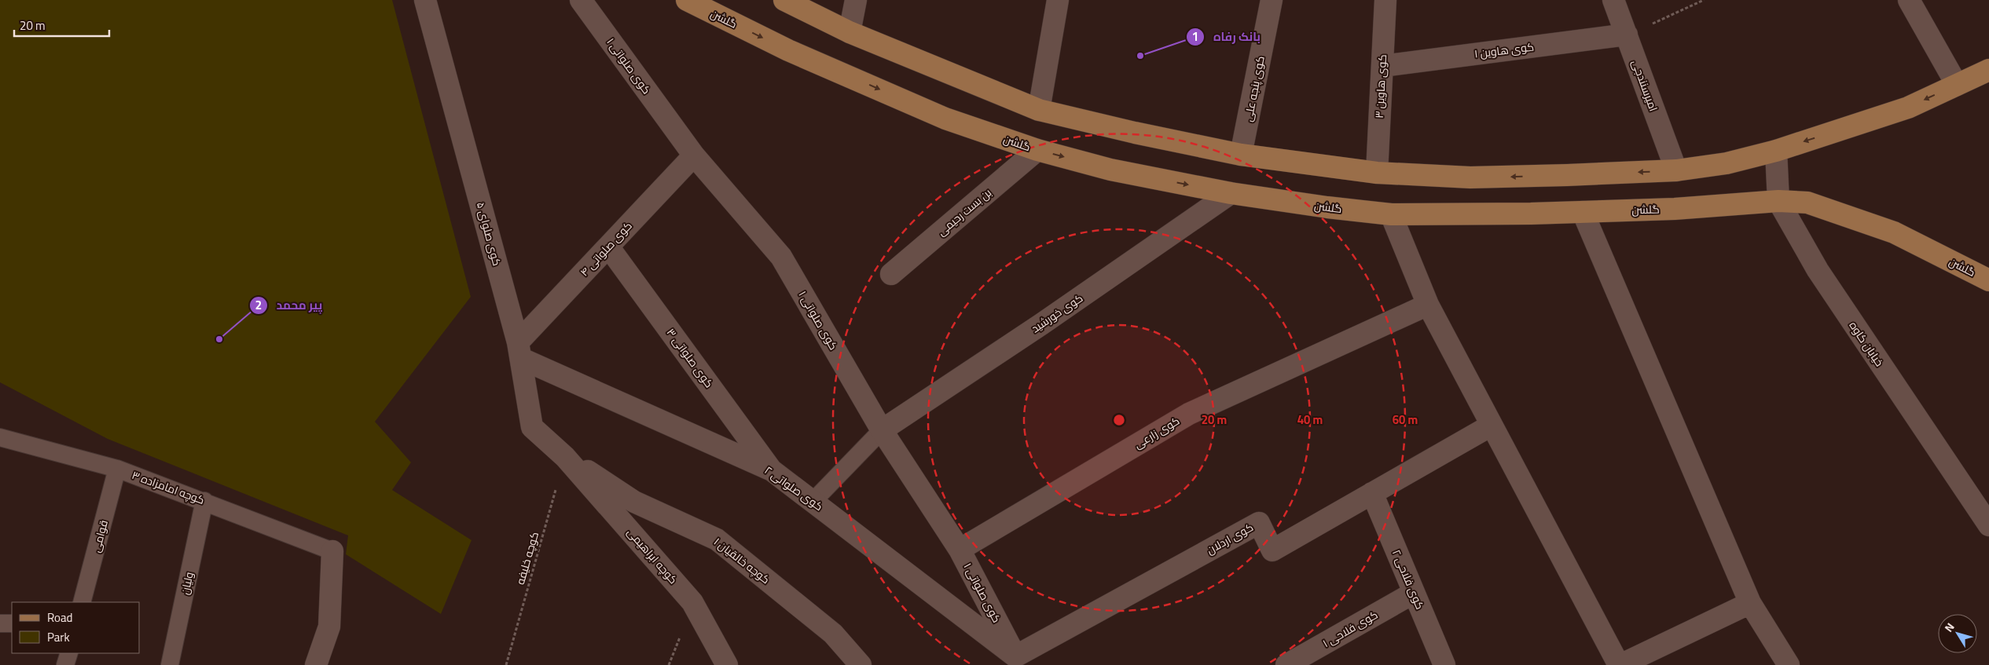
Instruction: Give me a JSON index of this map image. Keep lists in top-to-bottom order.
{
  "streets": {
    "main road": ["گلشن"],
    "street": [
      "کوی هاوین ۱",
      "کوی صلواتی ۱",
      "امیرسنندجی",
      "کوی هاوین ۳",
      "کوی پنجه علی",
      "بن بست رحیمی",
      "کوی صلوای ۵",
      "کوی صلواتی ۴",
      "کوی خورشید",
      "خیابان کاوه",
      "کوی صلواتی ۳",
      "کوی زارعی",
      "کوی صلواتی ۲",
      "کوی اردلان",
      "کوچه ابراهیمی",
      "کوچه خالقیان ۱",
      "کوی فلاحی ۲",
      "کوی فلاحی ۱"
    ],
    "lane": ["کوچه امامزاده ۳", "قوامی", "ولیان"],
    "path": ["کوچه خلیفه"]
  },
  "crossings": [
    ["گلشن", "بن بست رحیمی"],
    ["گلشن", "کوی خورشید"],
    ["گلشن", "خیابان کاوه"],
    ["کوی هاوین ۱", "امیرسنندجی"],
    ["کوی هاوین ۱", "کوی هاوین ۳"],
    ["کوی صلواتی ۱", "کوی صلواتی ۴"],
    ["کوی صلواتی ۱", "کوی خورشید"],
    ["کوی صلواتی ۱", "کوی زارعی"],
    ["کوی صلواتی ۱", "کوی صلواتی ۲"],
    ["کوی صلواتی ۱", "کوی اردلان"],
    ["کوی صلوای ۵", "کوی صلواتی ۴"],
    ["کوی صلوای ۵", "کوی صلواتی ۲"],
    ["کوی صلوای ۵", "کوچه ابراهیمی"],
    ["کوی صلوای ۵", "کوچه خلیفه"],
    ["کوی صلوای ۵", "کوچه خالقیان ۱"],
    ["کوی صلواتی ۴", "کوی صلواتی ۳"],
    ["کوی صلواتی ۴", "کوی صلواتی ۲"],
    ["کوی صلواتی ۳", "کوی صلواتی ۲"],
    ["کوچه امامزاده ۳", "قوامی"],
    ["کوچه امامزاده ۳", "ولیان"],
    ["کوی صلواتی ۲", "کوی اردلان"],
    ["کوی اردلان", "کوی فلاحی ۲"],
    ["کوچه ابراهیمی", "کوچه خلیفه"],
    ["کوچه ابراهیمی", "کوچه خالقیان ۱"],
    ["کوچه خلیفه", "کوچه خالقیان ۱"],
    ["کوی فلاحی ۲", "کوی فلاحی ۱"]
  ],
  "places": ["بانک رفاه", "پیر محمد"],
  "legend": ["Road", "Park"],
  "scale_bar": "20 m",
  "north": "top left",
  "rings": ["20 m", "40 m", "60 m"]
}
